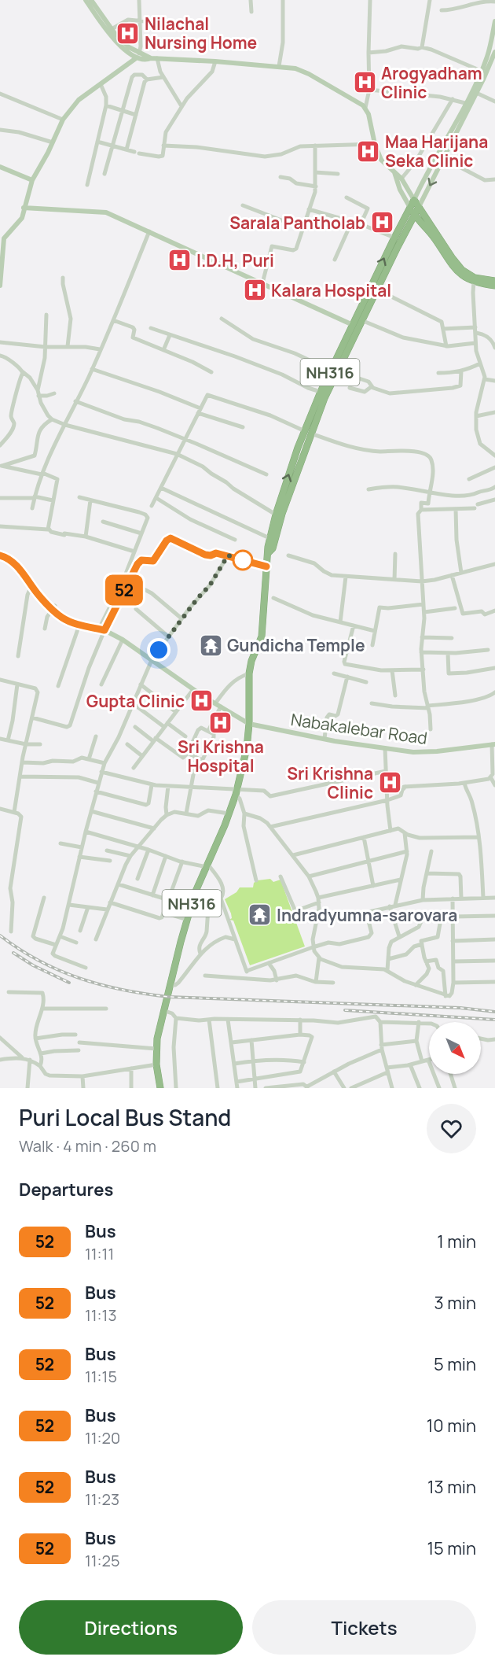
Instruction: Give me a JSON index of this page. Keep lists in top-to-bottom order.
{
  "streets": {
    "highway": ["NH316"],
    "main road": ["Nabakalebar Road"]
  },
  "crossings": [
    ["NH316", "Nabakalebar Road"]
  ],
  "places": {
    "hospital": [
      "Nilachal Nursing Home",
      "Arogyadham Clinic",
      "Maa Harijana Seka Clinic",
      "Sarala Pantholab",
      "I.D.H, Puri",
      "Kalara Hospital",
      "Gupta Clinic",
      "Sri Krishna Hospital",
      "Sri Krishna Clinic"
    ],
    "temple": ["Gundicha Temple", "Indradyumna-sarovara"]
  },
  "lines": ["bus line 52"],
  "north": "bottom right",
  "page": {
    "on_map": "52",
    "heading": [
      ["Puri Local Bus Stand", "Walk · 4 min · 260 m"],
      "Departures"
    ],
    "list": [
      {
        "mark": "52",
        "name": "Bus",
        "note": "11:11",
        "value": "1 min"
      },
      {
        "mark": "52",
        "name": "Bus",
        "note": "11:13",
        "value": "3 min"
      },
      {
        "mark": "52",
        "name": "Bus",
        "note": "11:15",
        "value": "5 min"
      },
      {
        "mark": "52",
        "name": "Bus",
        "note": "11:20",
        "value": "10 min"
      },
      {
        "mark": "52",
        "name": "Bus",
        "note": "11:23",
        "value": "13 min"
      },
      {
        "mark": "52",
        "name": "Bus",
        "note": "11:25",
        "value": "15 min"
      }
    ],
    "buttons": ["Directions", "Tickets"]
  }
}
